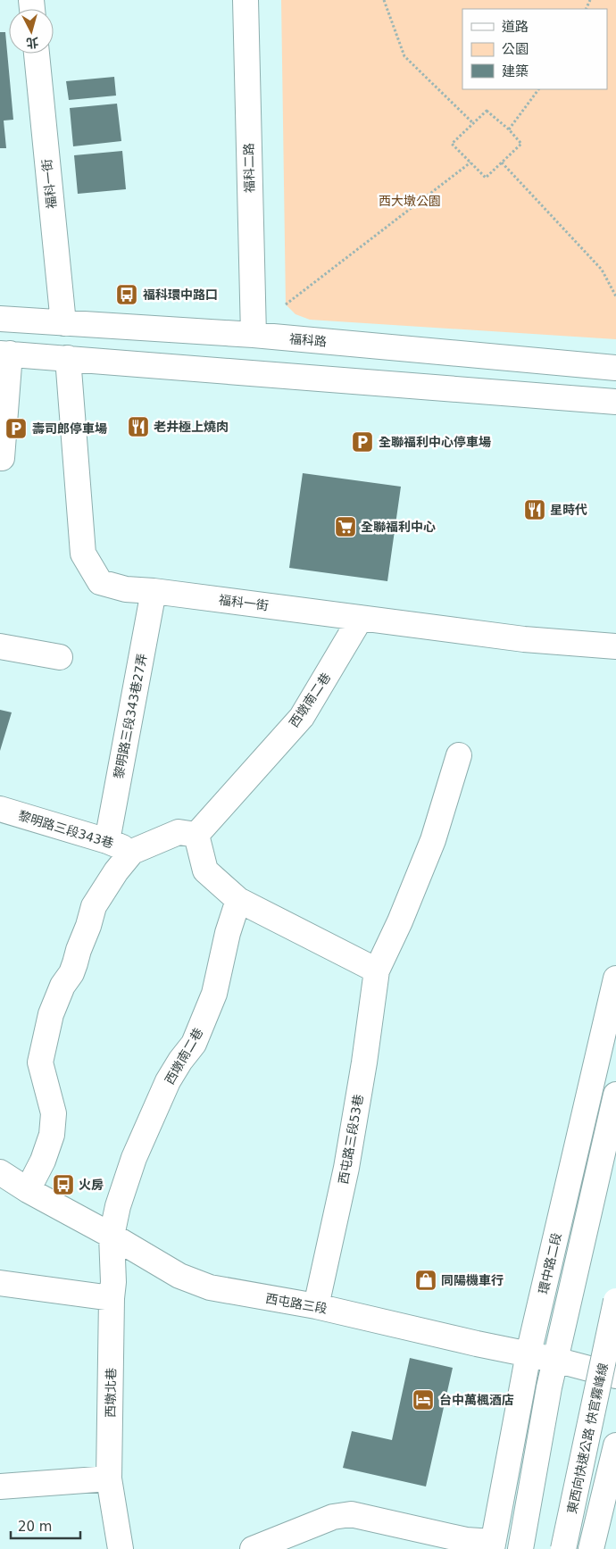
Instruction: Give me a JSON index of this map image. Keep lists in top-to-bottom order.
{
  "streets": {
    "main road": [
      "福科二路",
      "福科一街",
      "福科路",
      "西墩南二巷",
      "黎明路三段343巷27弄",
      "黎明路三段343巷",
      "西屯路三段53巷",
      "環中路二段",
      "西屯路三段",
      "西墩北巷",
      "東西向快速公路 快官霧峰線"
    ]
  },
  "crossings": [
    ["福科二路", "福科路"],
    ["福科一街", "福科路"],
    ["福科一街", "西墩南二巷"],
    ["福科一街", "黎明路三段343巷27弄"],
    ["西墩南二巷", "西屯路三段"],
    ["西墩南二巷", "西墩北巷"],
    ["黎明路三段343巷27弄", "黎明路三段343巷"],
    ["西屯路三段53巷", "西屯路三段"],
    ["環中路二段", "西屯路三段"],
    ["西屯路三段", "西墩北巷"]
  ],
  "parks": ["西大墩公園"],
  "places": {
    "bus stop": ["福科環中路口", "火房"],
    "restaurant": ["老井極上燒肉", "星時代"],
    "parking": ["壽司郎停車場", "全聯福利中心停車場"],
    "supermarket": ["全聯福利中心"],
    "shop": ["同陽機車行"],
    "hotel": ["台中萬楓酒店"]
  },
  "legend": ["道路", "公園", "建築"],
  "scale_bar": "20 m",
  "north": "bottom"
}
